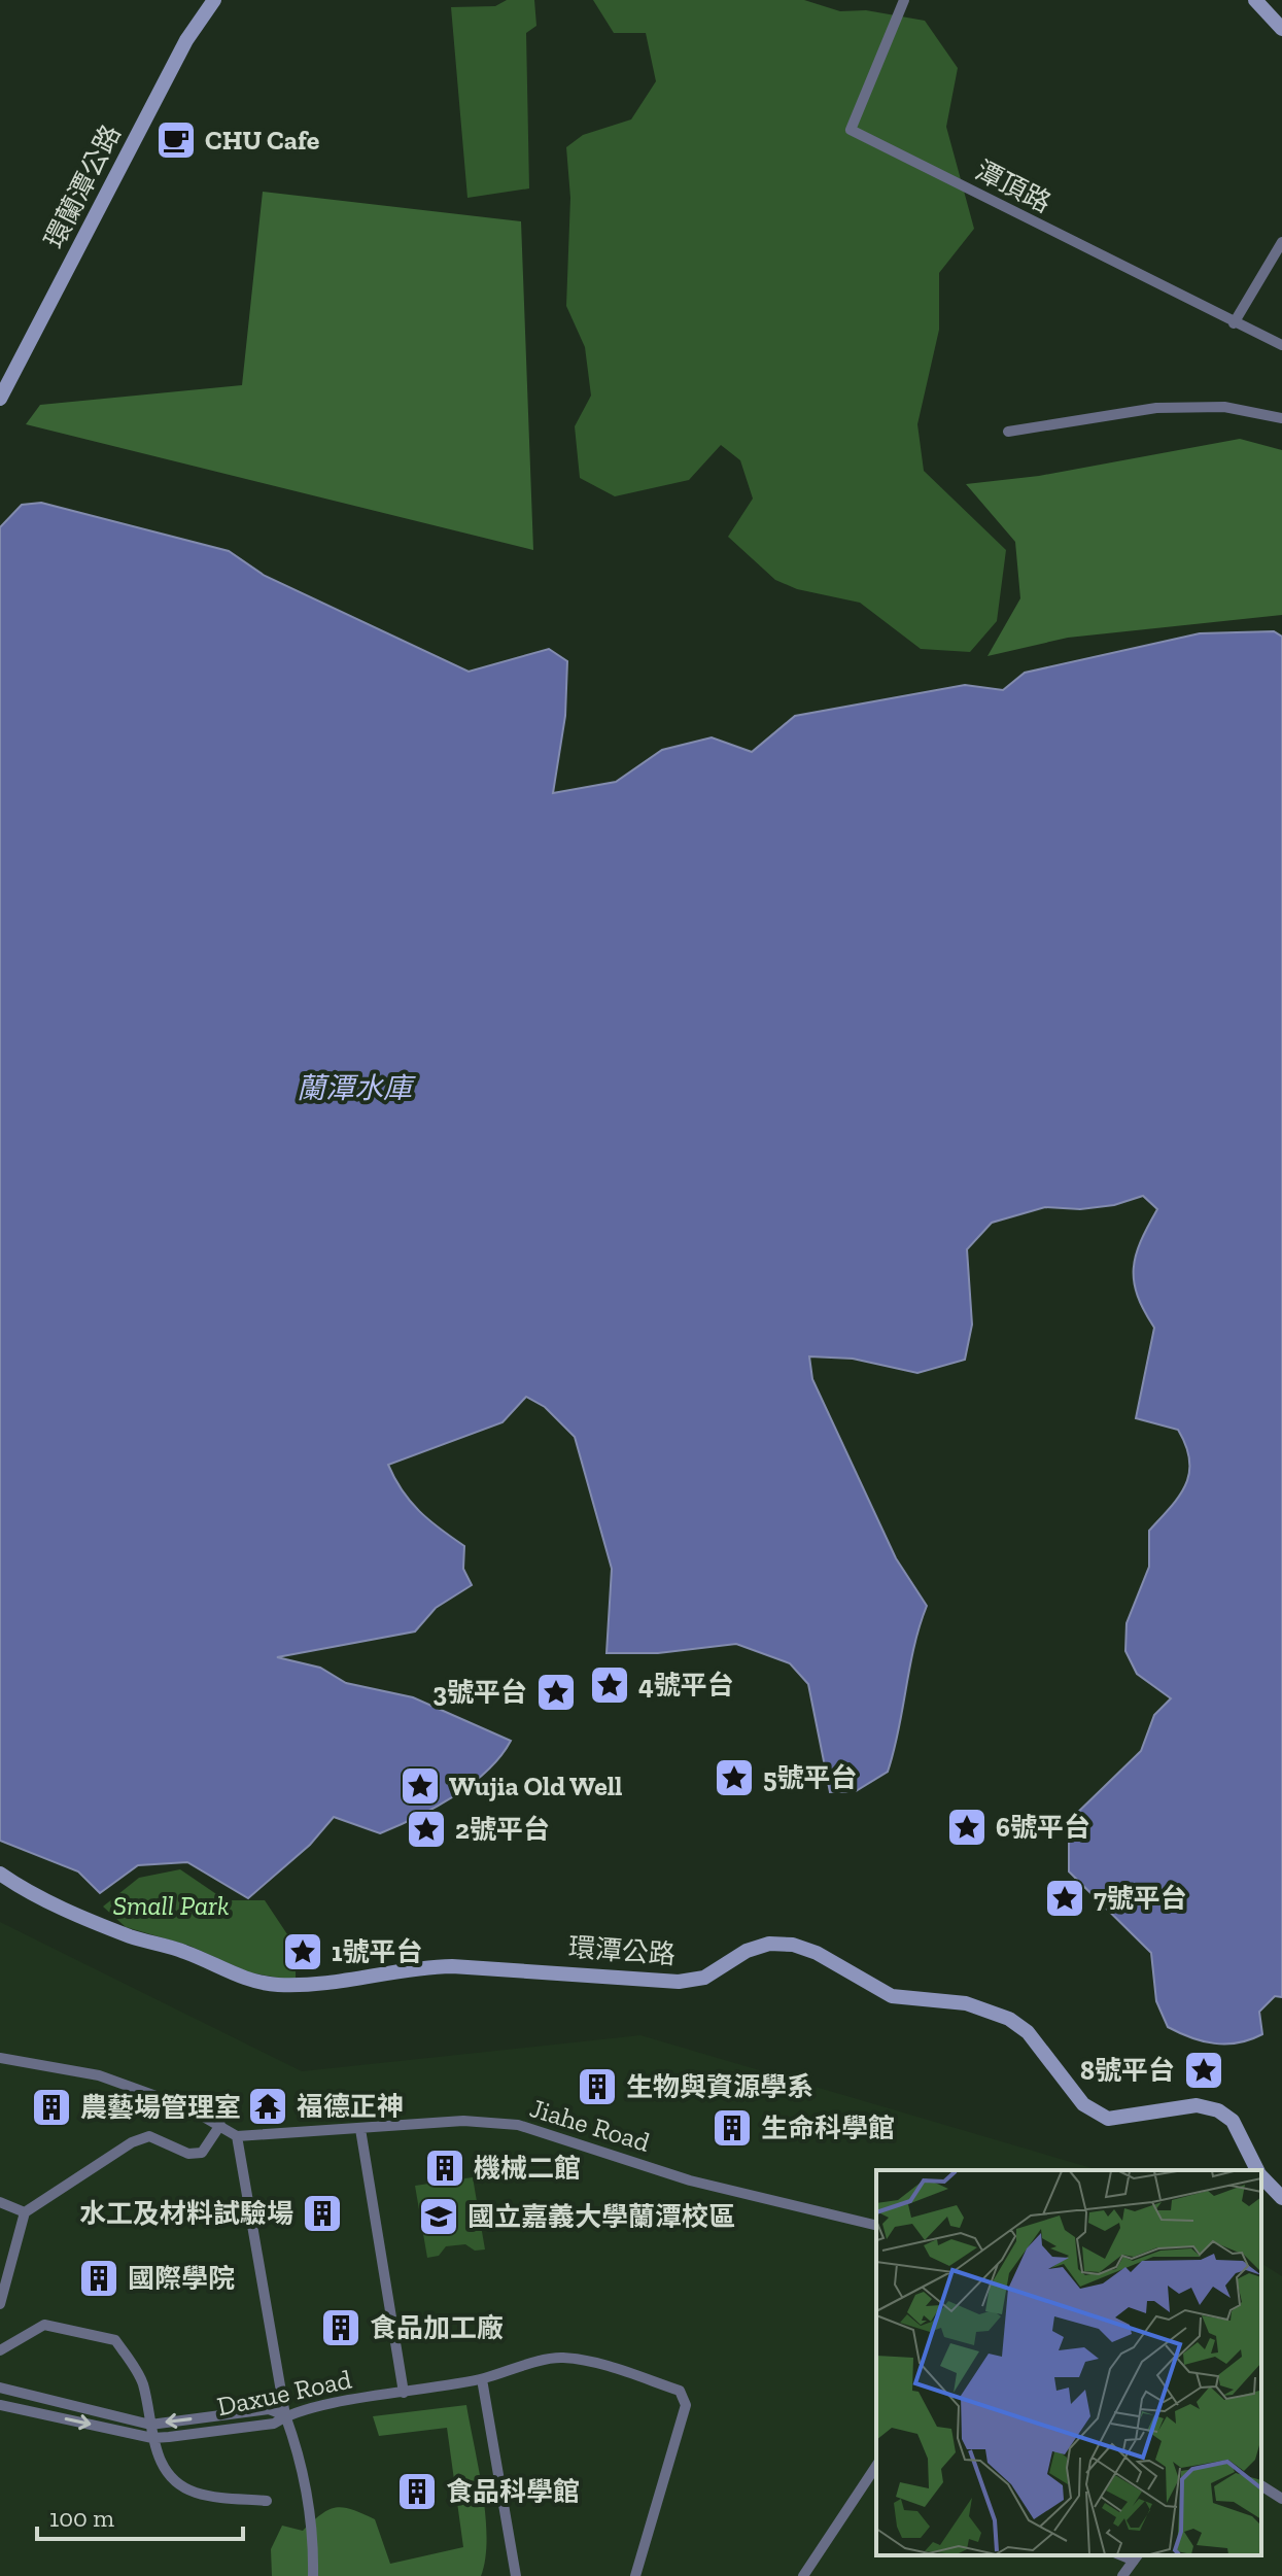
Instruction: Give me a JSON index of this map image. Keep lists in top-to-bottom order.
{
  "streets": {
    "street": [
      "環蘭潭公路",
      "潭頂路",
      "環潭公路",
      "Jiahe Road",
      "Daxue Road"
    ]
  },
  "water": ["蘭潭水庫"],
  "parks": ["Small Park"],
  "places": {
    "cafe": ["CHU Cafe"],
    "place": [
      "4號平台",
      "3號平台",
      "5號平台",
      "Wujia Old Well",
      "6號平台",
      "2號平台",
      "7號平台",
      "1號平台",
      "8號平台"
    ],
    "building": [
      "生物與資源學系",
      "農藝場管理室",
      "生命科學館",
      "機械二館",
      "水工及材料試驗場",
      "國際學院",
      "食品加工廠",
      "食品科學館"
    ],
    "temple": ["福德正神"],
    "school or university": ["國立嘉義大學蘭潭校區"]
  },
  "scale_bar": "100 m"
}
